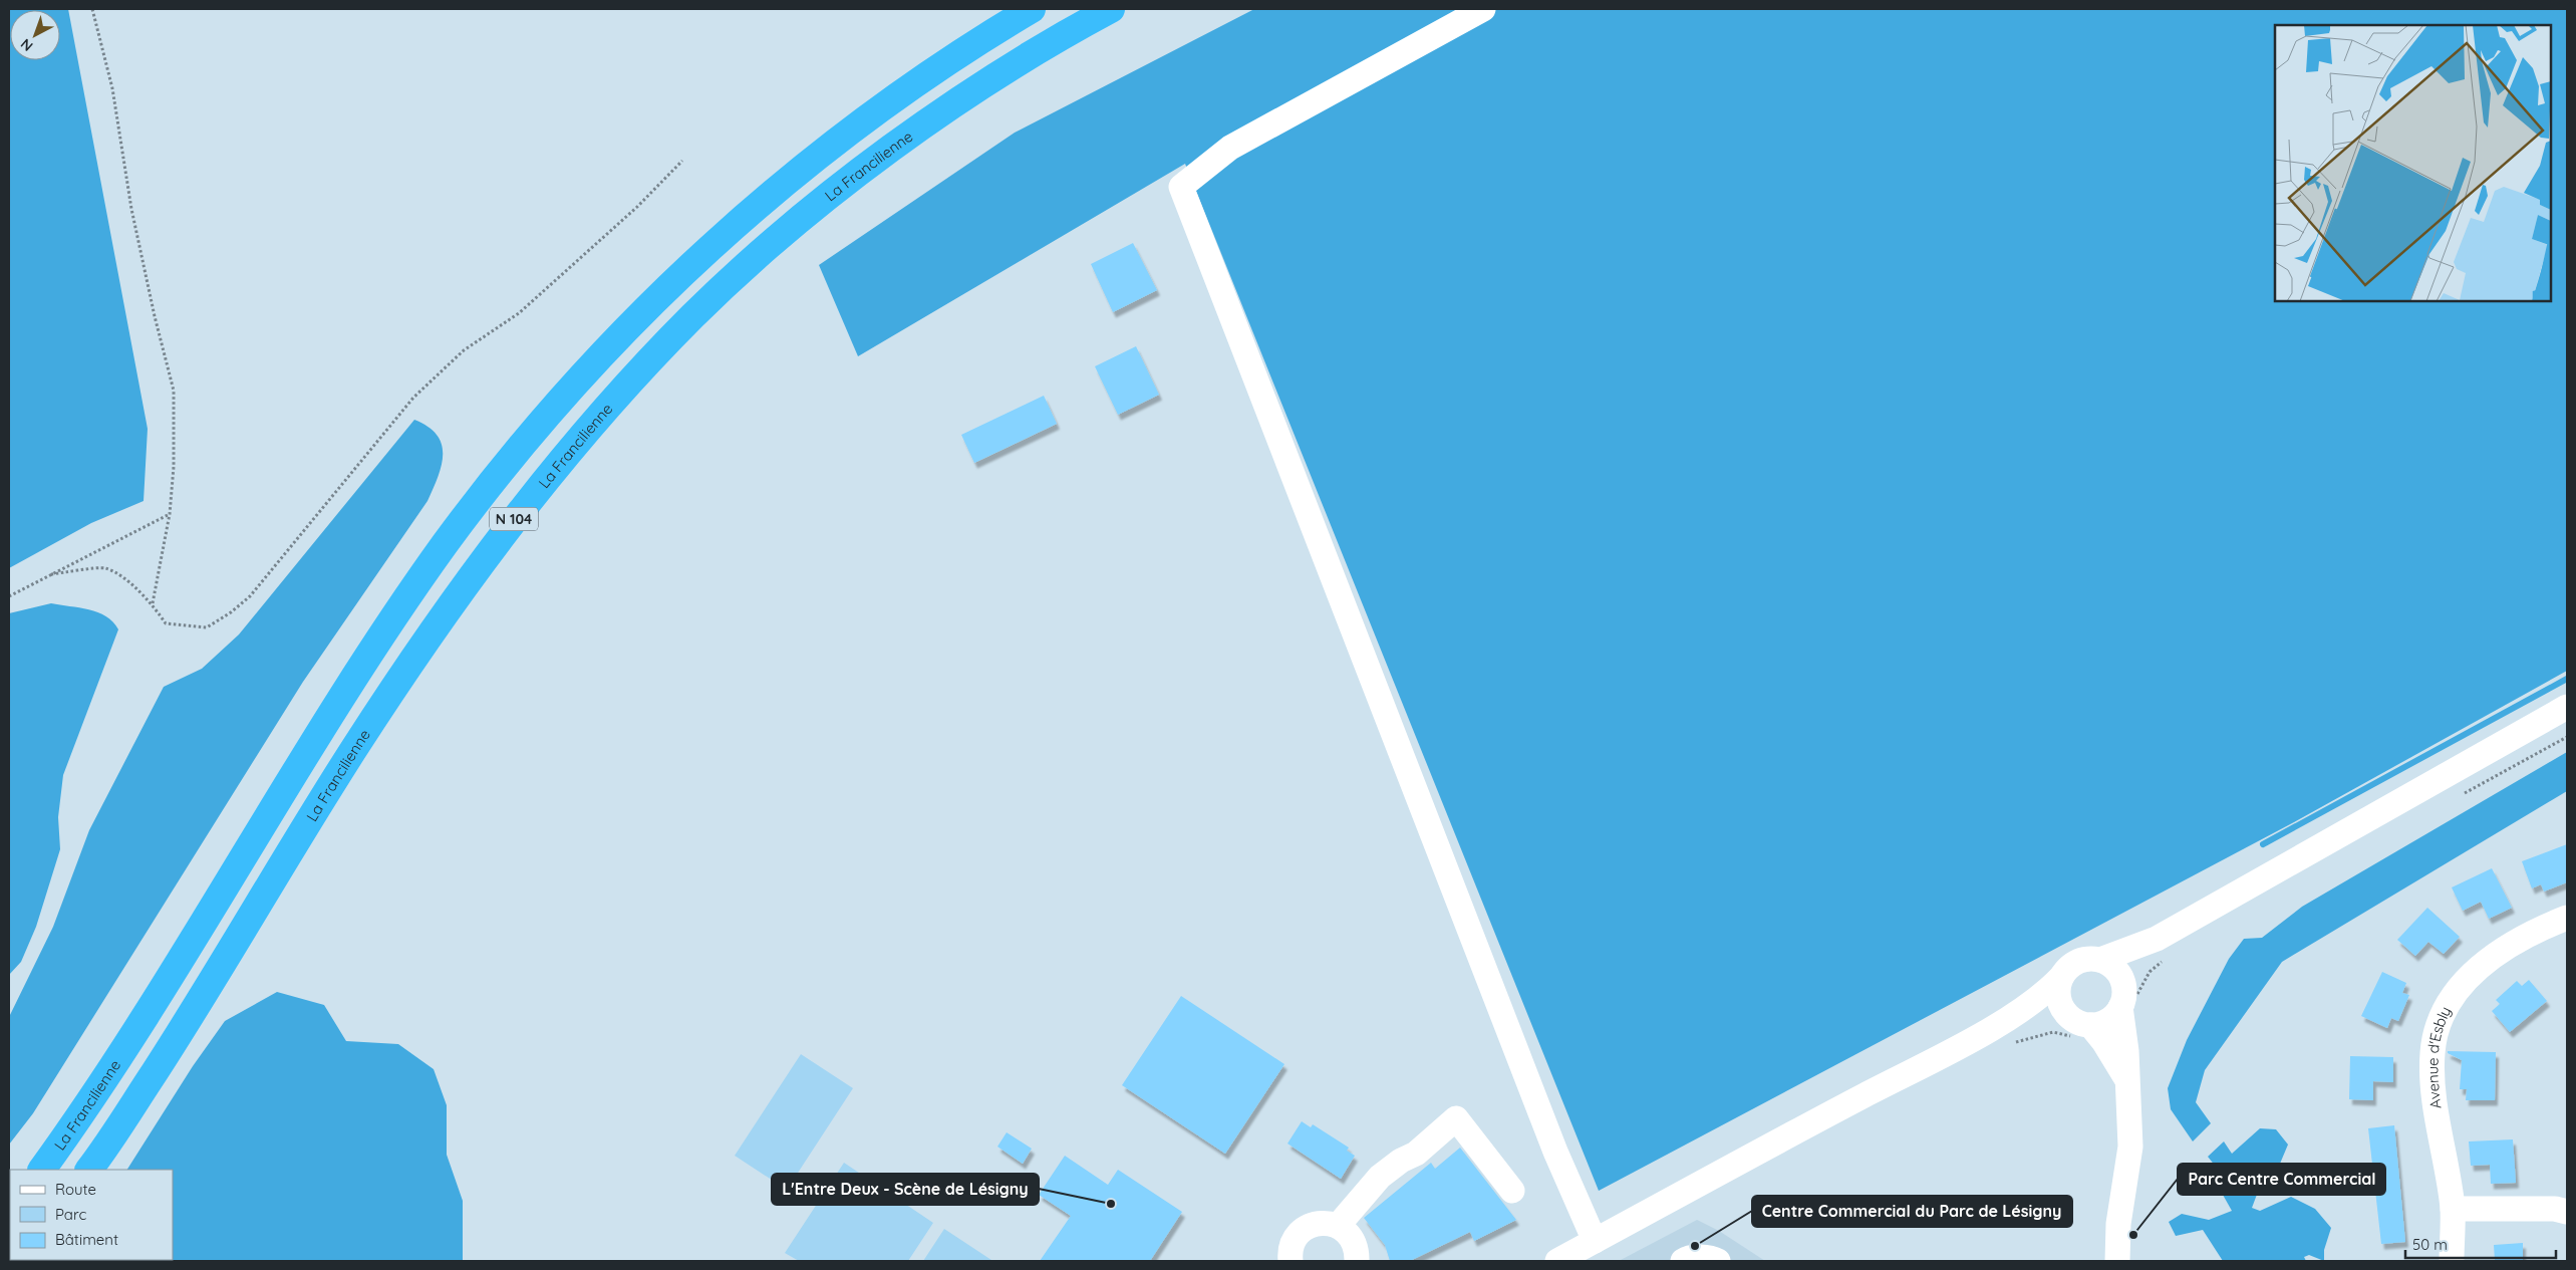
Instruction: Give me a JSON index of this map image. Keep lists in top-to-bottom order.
{
  "streets": {
    "highway": ["La Francilienne", "N 104"],
    "street": ["Avenue d'Esbly"]
  },
  "places": ["L'Entre Deux - Scène de Lésigny", "Parc Centre Commercial", "Centre Commercial du Parc de Lésigny"],
  "legend": ["Route", "Parc", "Bâtiment"],
  "scale_bar": "50 m",
  "north": "bottom left"
}
